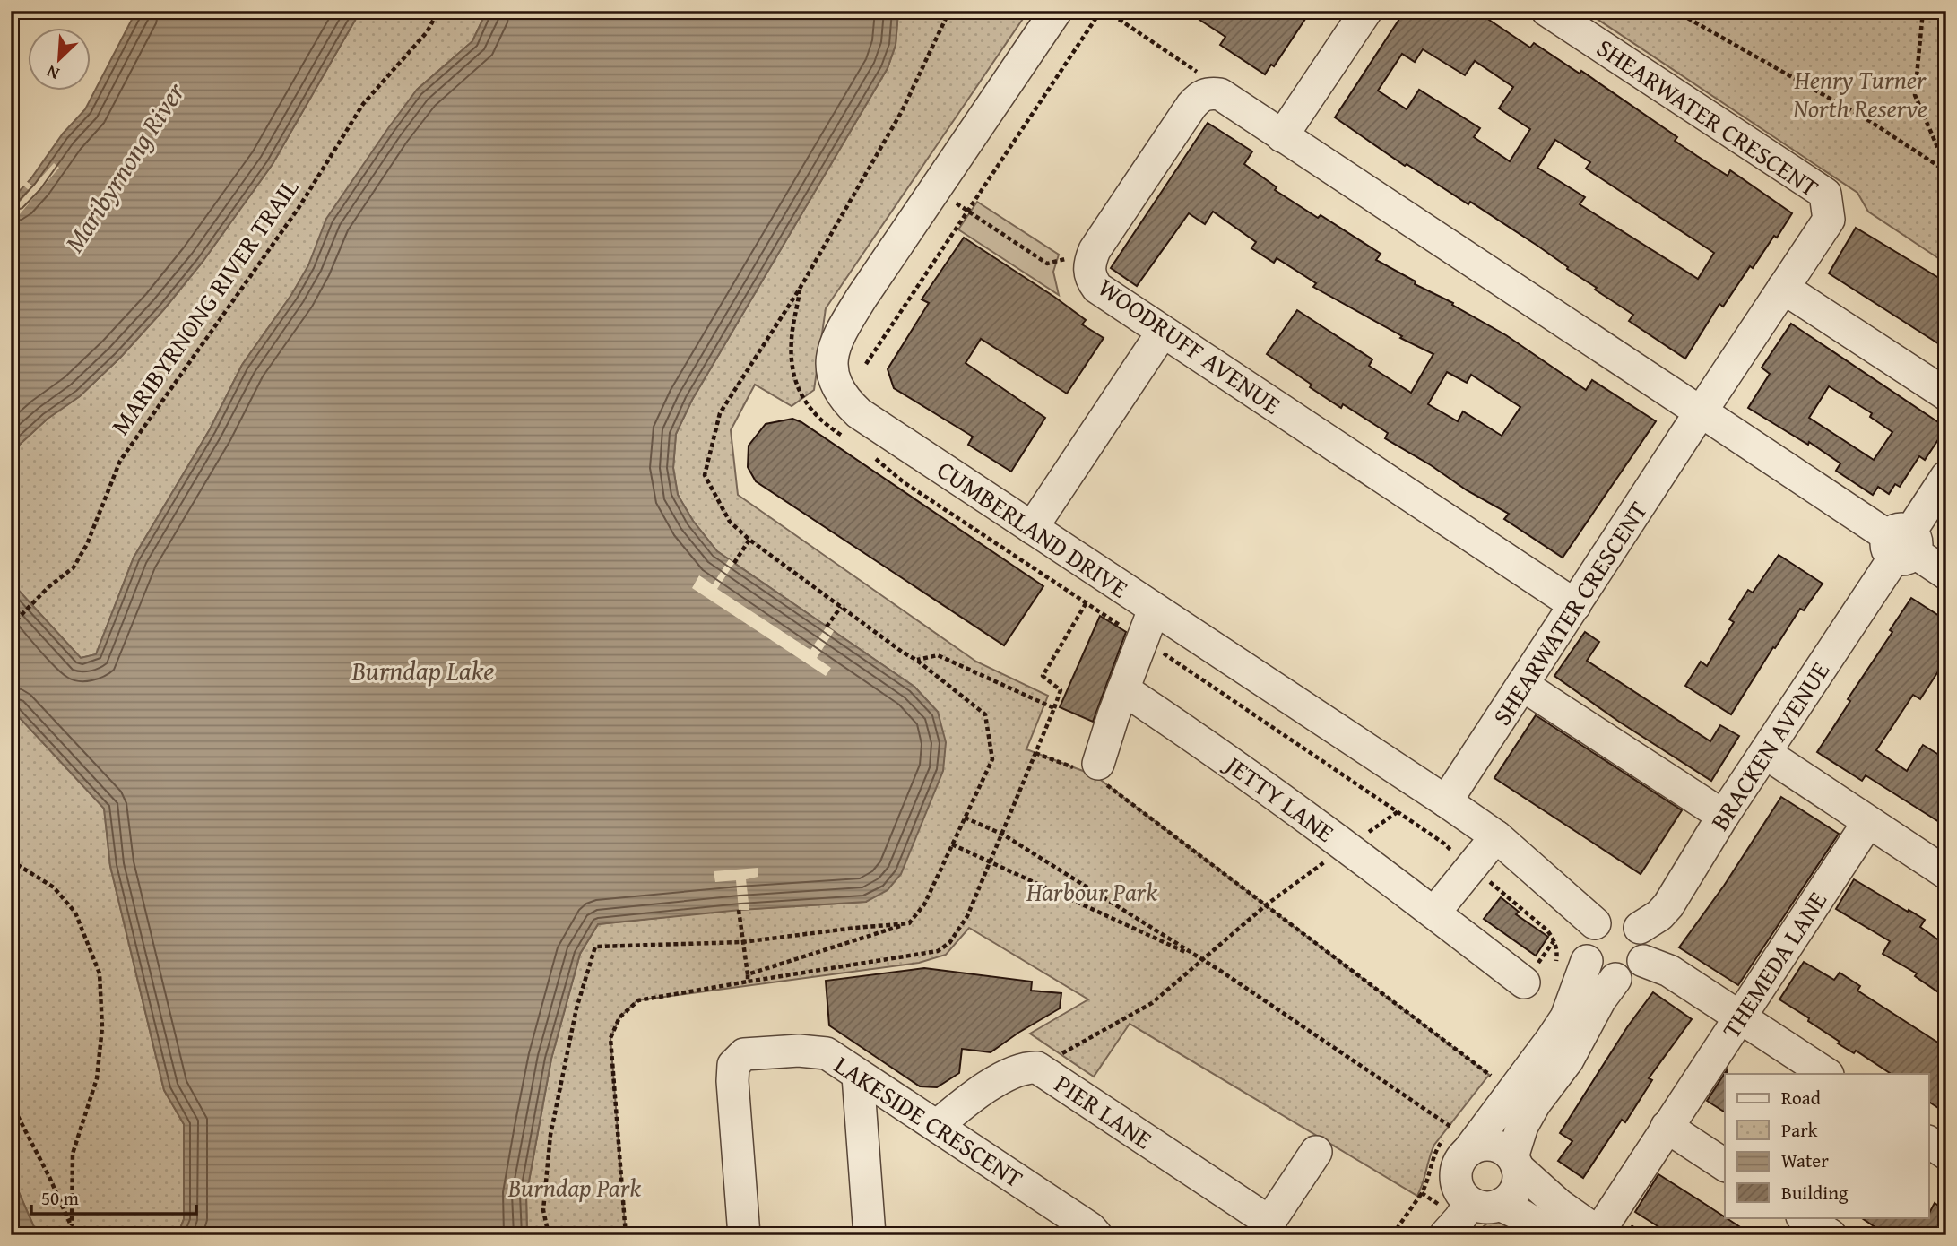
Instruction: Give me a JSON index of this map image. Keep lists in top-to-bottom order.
{
  "streets": {
    "street": [
      "SHEARWATER CRESCENT",
      "WOODRUFF AVENUE",
      "CUMBERLAND DRIVE",
      "BRACKEN AVENUE",
      "JETTY LANE",
      "THEMEDA LANE",
      "PIER LANE",
      "LAKESIDE CRESCENT"
    ],
    "path": ["MARIBYRNONG RIVER TRAIL"]
  },
  "crossings": [
    ["SHEARWATER CRESCENT", "WOODRUFF AVENUE"],
    ["SHEARWATER CRESCENT", "CUMBERLAND DRIVE"],
    ["CUMBERLAND DRIVE", "BRACKEN AVENUE"],
    ["PIER LANE", "LAKESIDE CRESCENT"]
  ],
  "water": ["Maribyrnong River", "Burndap Lake"],
  "parks": ["Henry Turner North Reserve", "Harbour Park", "Burndap Park"],
  "legend": [
    "Road",
    "Park",
    "Water",
    "Building"
  ],
  "scale_bar": "50 m",
  "north": "bottom left"
}
